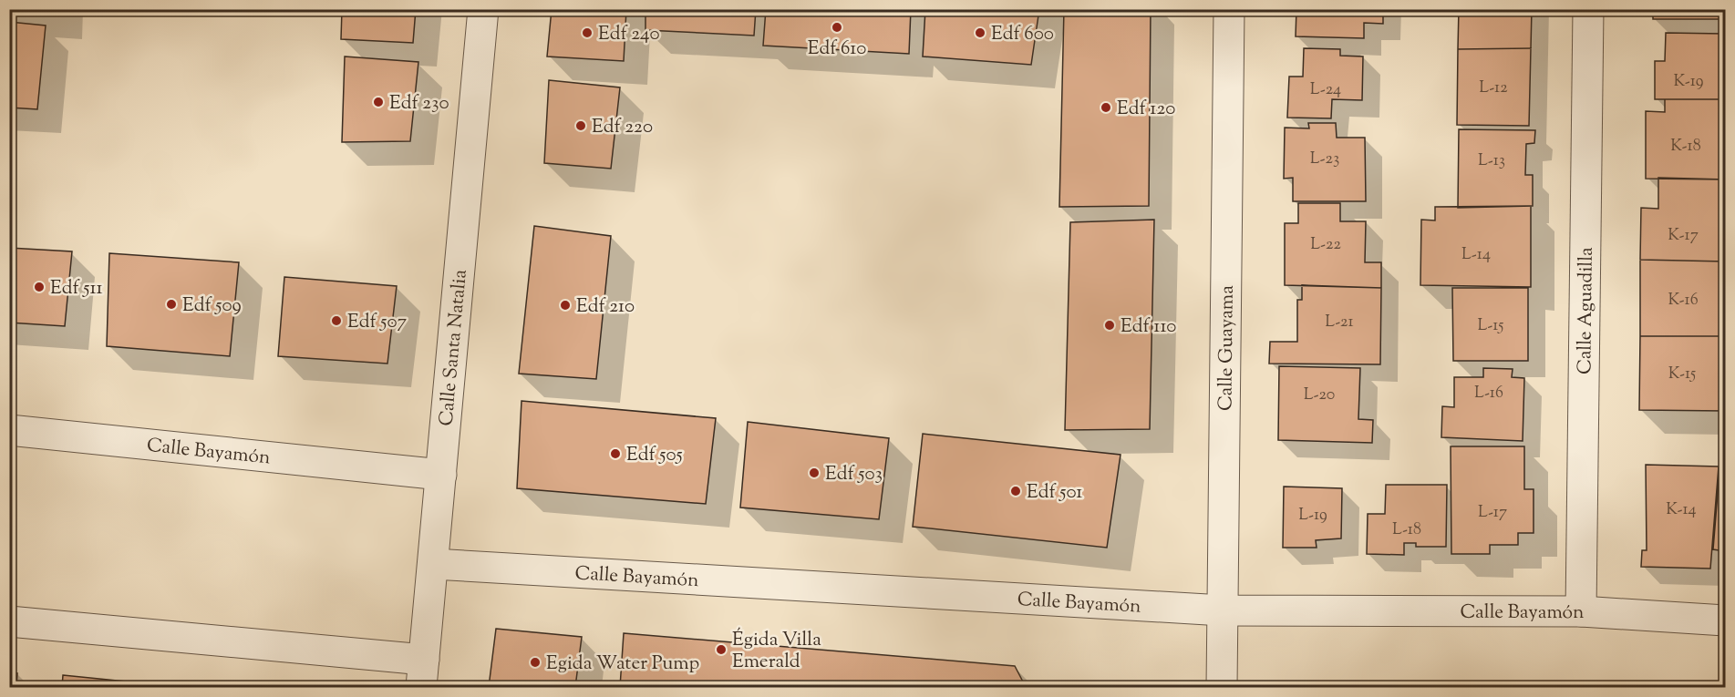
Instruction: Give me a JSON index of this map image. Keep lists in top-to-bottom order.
{
  "streets": {
    "street": [
      "Calle Aguadilla",
      "Calle Guayama",
      "Calle Santa Natalia",
      "Calle Bayamón"
    ]
  },
  "crossings": [
    ["Calle Aguadilla", "Calle Bayamón"],
    ["Calle Guayama", "Calle Bayamón"],
    ["Calle Santa Natalia", "Calle Bayamón"]
  ],
  "places": [
    "Edf 610",
    "Edf 240",
    "Edf 600",
    "Edf 230",
    "Edf 120",
    "Edf 220",
    "Edf 511",
    "Edf 509",
    "Edf 210",
    "Edf 507",
    "Edf 110",
    "Edf 505",
    "Edf 503",
    "Edf 501",
    "Égida Villa Emerald",
    "Egida Water Pump"
  ],
  "house_numbers": [
    "K-19",
    "L-12",
    "L-24",
    "K-18",
    "L-23",
    "L-13",
    "K-17",
    "L-22",
    "L-14",
    "K-16",
    "L-21",
    "L-15",
    "K-15",
    "L-16",
    "L-20",
    "K-14",
    "L-17",
    "L-19",
    "L-18"
  ]
}
